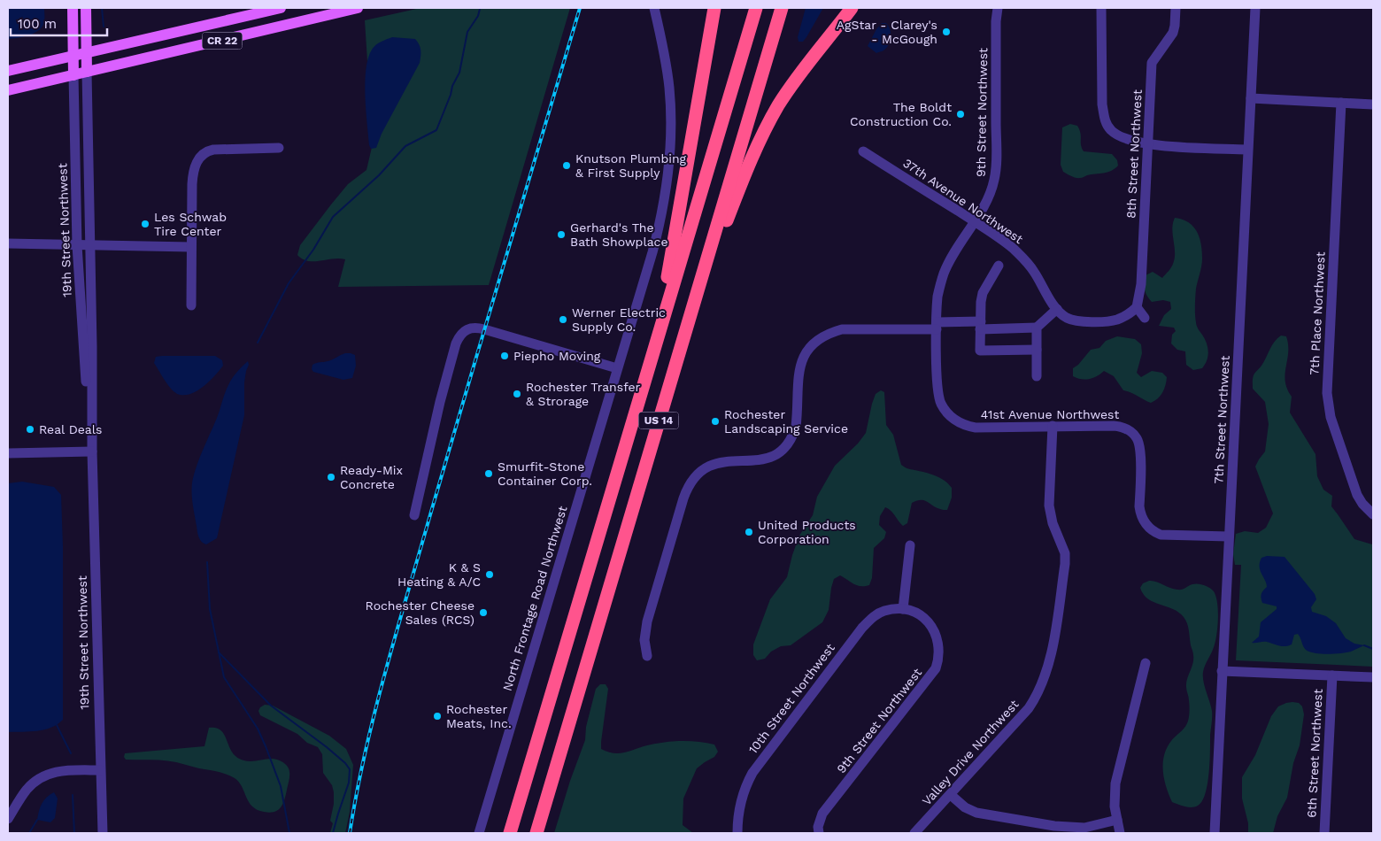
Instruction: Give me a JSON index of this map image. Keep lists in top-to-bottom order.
{
  "streets": {
    "highway": ["US 14"],
    "main road": ["CR 22", "19th Street Northwest"],
    "street": [
      "9th Street Northwest",
      "8th Street Northwest",
      "37th Avenue Northwest",
      "7th Place Northwest",
      "41st Avenue Northwest",
      "7th Street Northwest",
      "North Frontage Road Northwest",
      "10th Street Northwest",
      "Valley Drive Northwest",
      "6th Street Northwest"
    ]
  },
  "crossings": [
    ["CR 22", "19th Street Northwest"],
    ["9th Street Northwest", "37th Avenue Northwest"],
    ["9th Street Northwest", "41st Avenue Northwest"],
    ["9th Street Northwest", "10th Street Northwest"],
    ["8th Street Northwest", "37th Avenue Northwest"],
    ["41st Avenue Northwest", "7th Street Northwest"],
    ["41st Avenue Northwest", "Valley Drive Northwest"]
  ],
  "places": [
    "AgStar - Clarey's - McGough",
    "The Boldt Construction Co.",
    "Knutson Plumbing & First Supply",
    "Les Schwab Tire Center",
    "Gerhard's The Bath Showplace",
    "Werner Electric Supply Co.",
    "Piepho Moving",
    "Rochester Transfer & Strorage",
    "Rochester Landscaping Service",
    "Real Deals",
    "Smurfit-Stone Container Corp.",
    "Ready-Mix Concrete",
    "United Products Corporation",
    "K & S Heating & A/C",
    "Rochester Cheese Sales (RCS)",
    "Rochester Meats, Inc."
  ],
  "scale_bar": "100 m"
}
